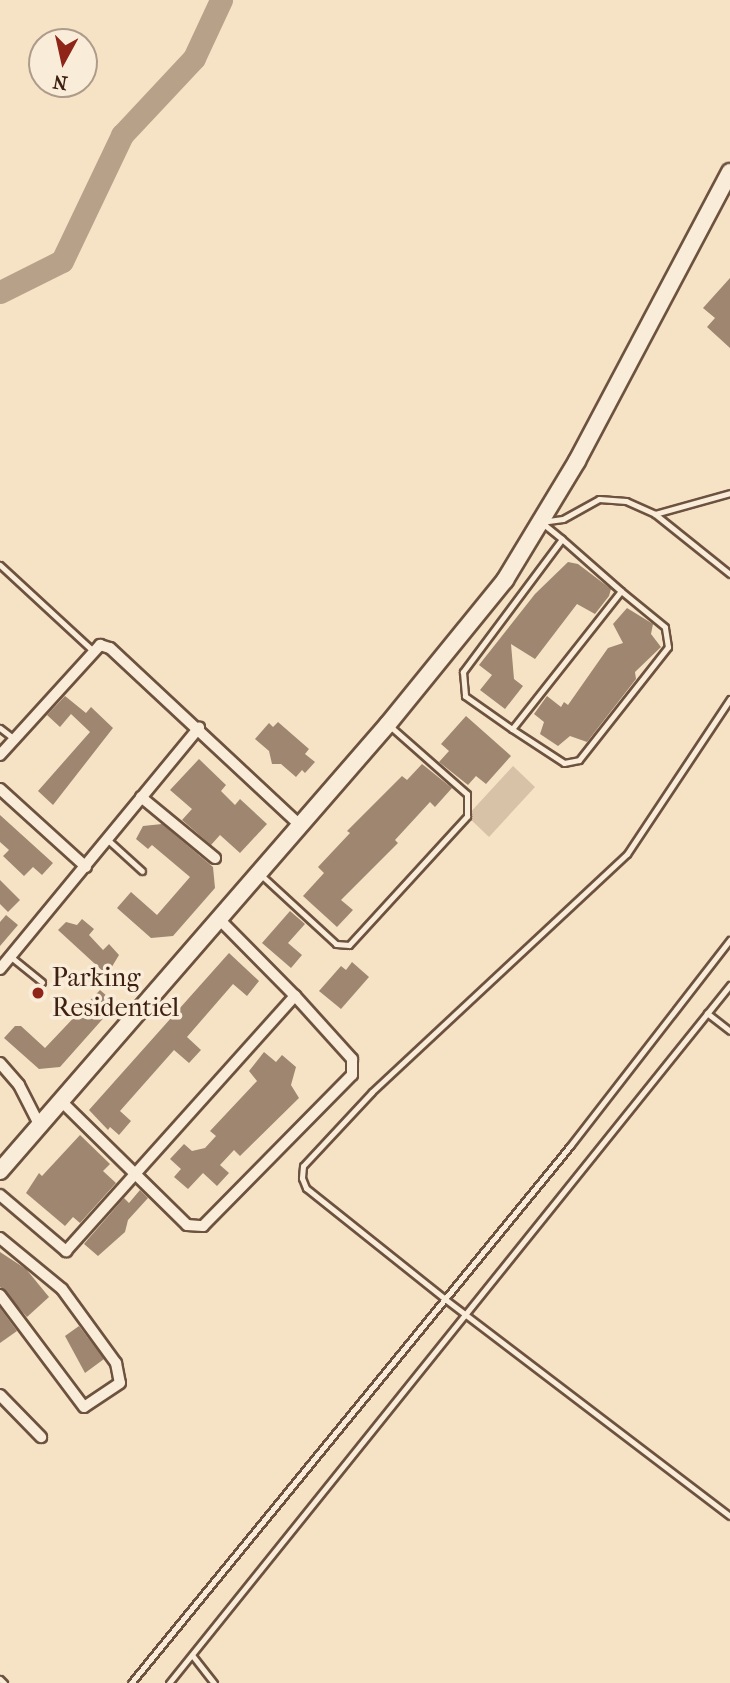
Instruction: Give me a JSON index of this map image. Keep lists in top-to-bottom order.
{
  "places": ["Parking Residentiel"],
  "north": "bottom"
}
